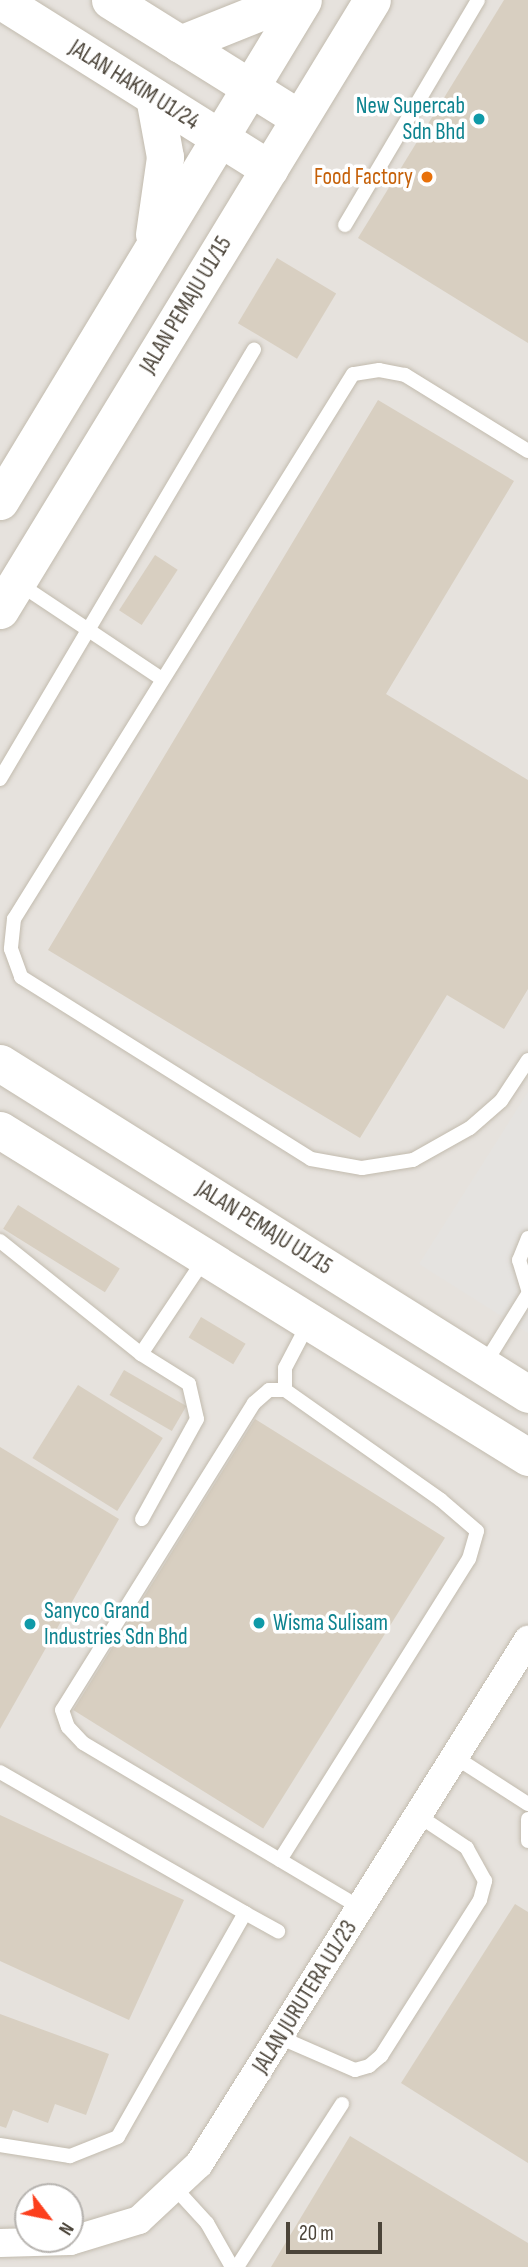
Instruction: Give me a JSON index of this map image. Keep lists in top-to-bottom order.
{
  "streets": {
    "street": ["JALAN HAKIM U1/24", "JALAN PEMAJU U1/15", "JALAN JURUTERA U1/23"]
  },
  "crossings": [
    ["JALAN HAKIM U1/24", "JALAN PEMAJU U1/15"]
  ],
  "places": [
    "New Supercab Sdn Bhd",
    "Food Factory",
    "Wisma Sulisam",
    "Sanyco Grand Industries Sdn Bhd"
  ],
  "scale_bar": "20 m",
  "north": "bottom right"
}
